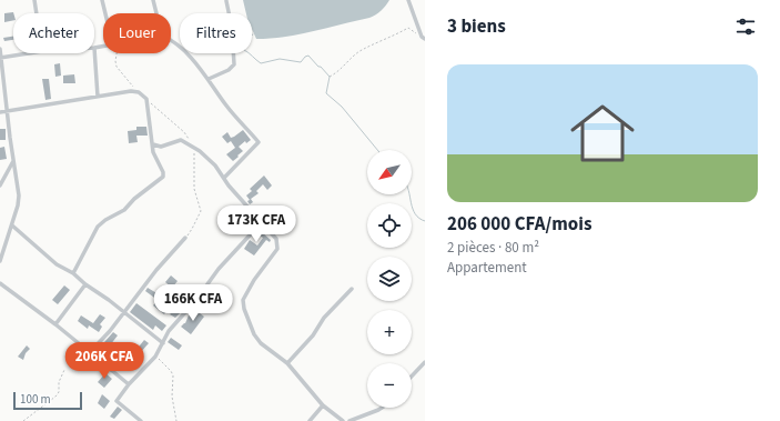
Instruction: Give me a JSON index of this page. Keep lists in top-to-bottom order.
{
  "scale_bar": "100 m",
  "north": "bottom left",
  "page": {
    "heading": "3 biens",
    "chip": ["Acheter", "Louer", "Filtres"],
    "list": [
      {
        "name": "206 000 CFA/mois",
        "note": "2 pièces · 80 m² · Appartement"
      }
    ],
    "map_buttons": ["+", "−"],
    "price": ["173K CFA", "166K CFA", "206K CFA"],
    "scale": "100 m"
  }
}
